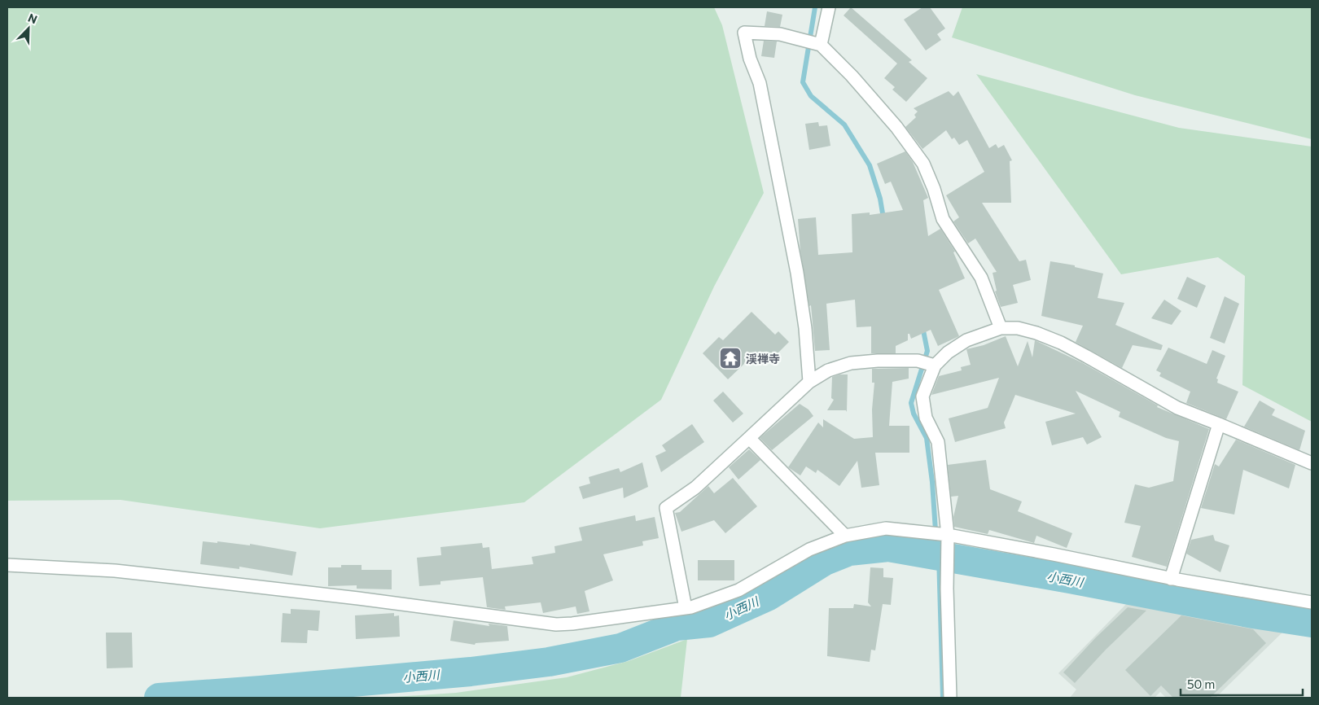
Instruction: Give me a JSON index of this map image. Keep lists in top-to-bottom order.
{
  "water": ["小西川"],
  "places": {
    "temple": ["渓禅寺"]
  },
  "scale_bar": "50 m",
  "north": "top right"
}
